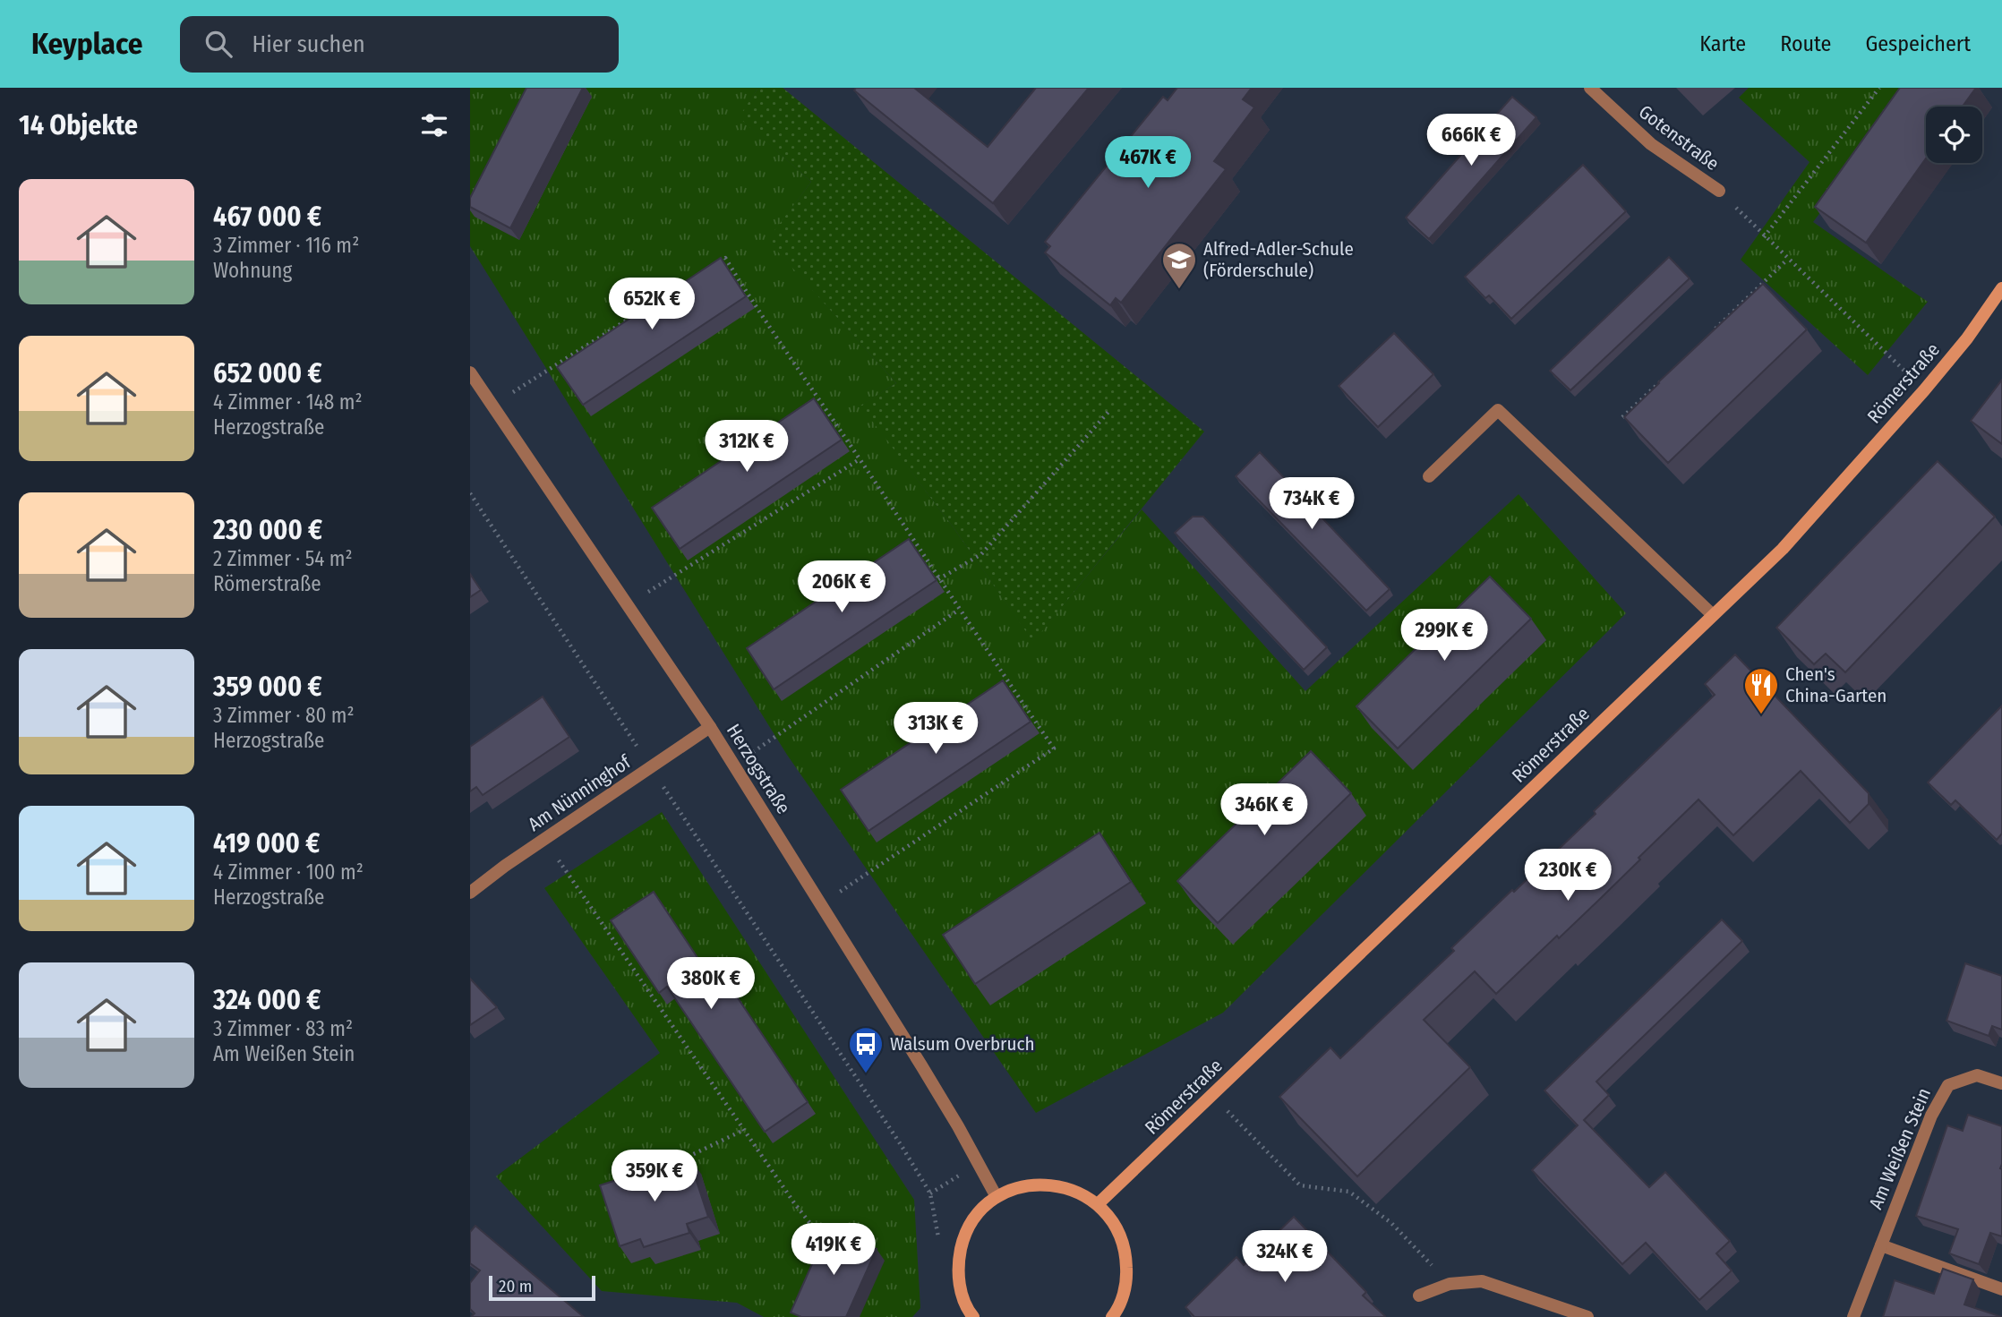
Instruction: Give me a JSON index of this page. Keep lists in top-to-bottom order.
{
  "streets": {
    "main road": ["Römerstraße"],
    "street": [
      "Gotenstraße",
      "Herzogstraße",
      "Am Nünninghof",
      "Am Weißen Stein"
    ]
  },
  "crossings": [
    ["Herzogstraße", "Am Nünninghof"]
  ],
  "places": {
    "school or university": ["Alfred-Adler-Schule (Förderschule)"],
    "restaurant": ["Chen's China-Garten"],
    "bus stop": ["Walsum Overbruch"]
  },
  "scale_bar": "20 m",
  "page": {
    "header": "Keyplace",
    "search": "Hier suchen",
    "nav": ["Karte", "Route", "Gespeichert"],
    "heading": "14 Objekte",
    "price": [
      "666K €",
      "467K €",
      "652K €",
      "312K €",
      "734K €",
      "206K €",
      "299K €",
      "313K €",
      "346K €",
      "230K €",
      "380K €",
      "359K €",
      "419K €",
      "324K €"
    ],
    "list": [
      {
        "name": "467 000 €",
        "note": "3 Zimmer · 116 m² · Wohnung"
      },
      {
        "name": "652 000 €",
        "note": "4 Zimmer · 148 m² · Herzogstraße"
      },
      {
        "name": "230 000 €",
        "note": "2 Zimmer · 54 m² · Römerstraße"
      },
      {
        "name": "359 000 €",
        "note": "3 Zimmer · 80 m² · Herzogstraße"
      },
      {
        "name": "419 000 €",
        "note": "4 Zimmer · 100 m² · Herzogstraße"
      },
      {
        "name": "324 000 €",
        "note": "3 Zimmer · 83 m² · Am Weißen Stein"
      }
    ],
    "scale": "20 m"
  }
}
